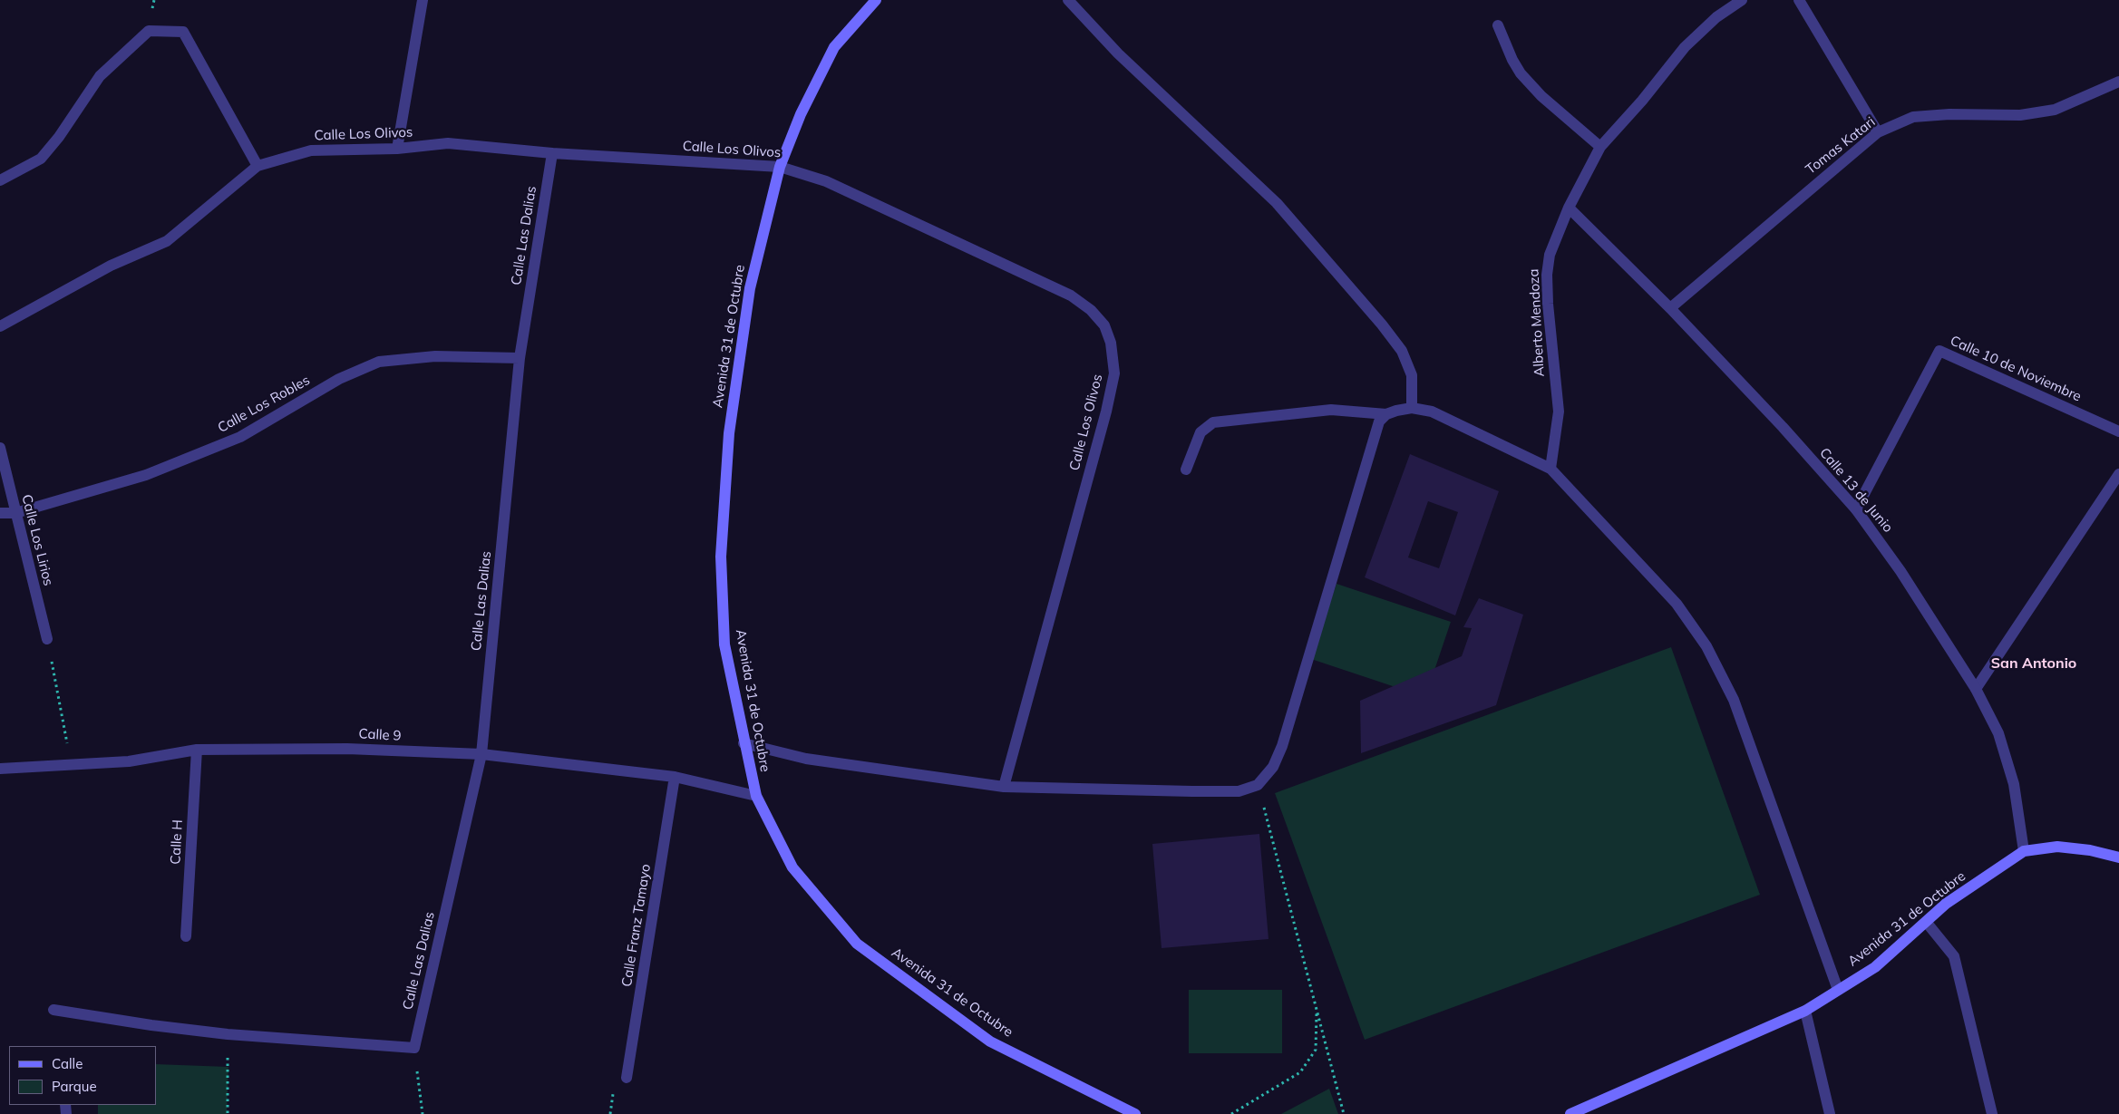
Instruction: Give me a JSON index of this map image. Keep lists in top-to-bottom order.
{
  "streets": {
    "main road": ["Avenida 31 de Octubre"],
    "street": [
      "Calle Los Olivos",
      "Tomas Katari",
      "Calle Las Dalias",
      "Alberto Mendoza",
      "Calle 10 de Noviembre",
      "Calle Los Robles",
      "Calle 13 de Junio",
      "Calle Los Lirios",
      "Calle 9",
      "Calle H",
      "Calle Franz Tamayo"
    ]
  },
  "crossings": [
    ["Calle Los Olivos", "Calle Las Dalias"],
    ["Calle Los Olivos", "Avenida 31 de Octubre"],
    ["Tomas Katari", "Calle 13 de Junio"],
    ["Calle Las Dalias", "Calle Los Robles"],
    ["Calle Las Dalias", "Calle 9"],
    ["Alberto Mendoza", "Calle 13 de Junio"],
    ["Avenida 31 de Octubre", "Calle 13 de Junio"],
    ["Avenida 31 de Octubre", "Calle 9"],
    ["Calle 10 de Noviembre", "Calle 13 de Junio"],
    ["Calle Los Robles", "Calle Los Lirios"],
    ["Calle 9", "Calle H"],
    ["Calle 9", "Calle Franz Tamayo"]
  ],
  "districts": ["San Antonio"],
  "legend": ["Calle", "Parque"]
}
